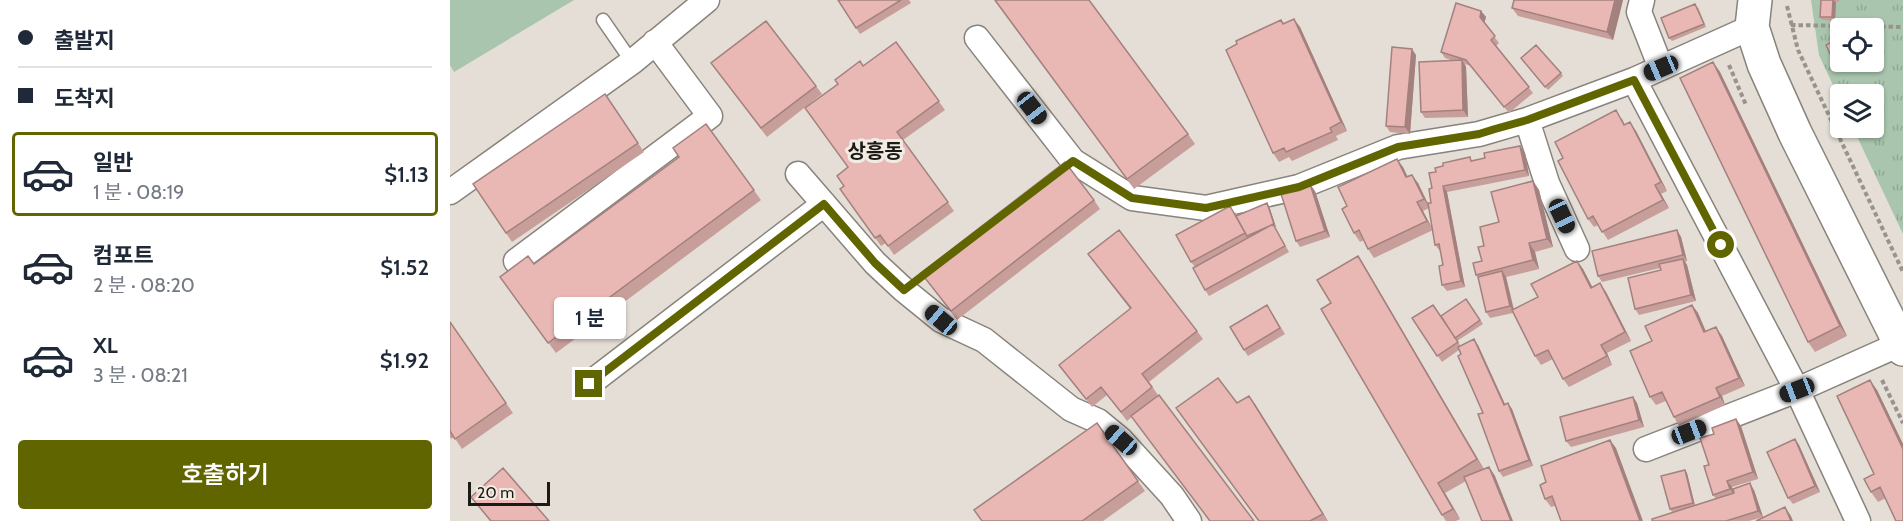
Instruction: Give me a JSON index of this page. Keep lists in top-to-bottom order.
{
  "districts": ["상흥동"],
  "scale_bar": "20 m",
  "page": {
    "banner": ["출발지", "도착지"],
    "list": [
      {
        "name": "일반",
        "note": "1 분 · 08:19",
        "value": "$1.13"
      },
      {
        "name": "컴포트",
        "note": "2 분 · 08:20",
        "value": "$1.52"
      },
      {
        "name": "XL",
        "note": "3 분 · 08:21",
        "value": "$1.92"
      }
    ],
    "bubble": "1 분",
    "buttons": "호출하기",
    "scale": "20 m"
  }
}
